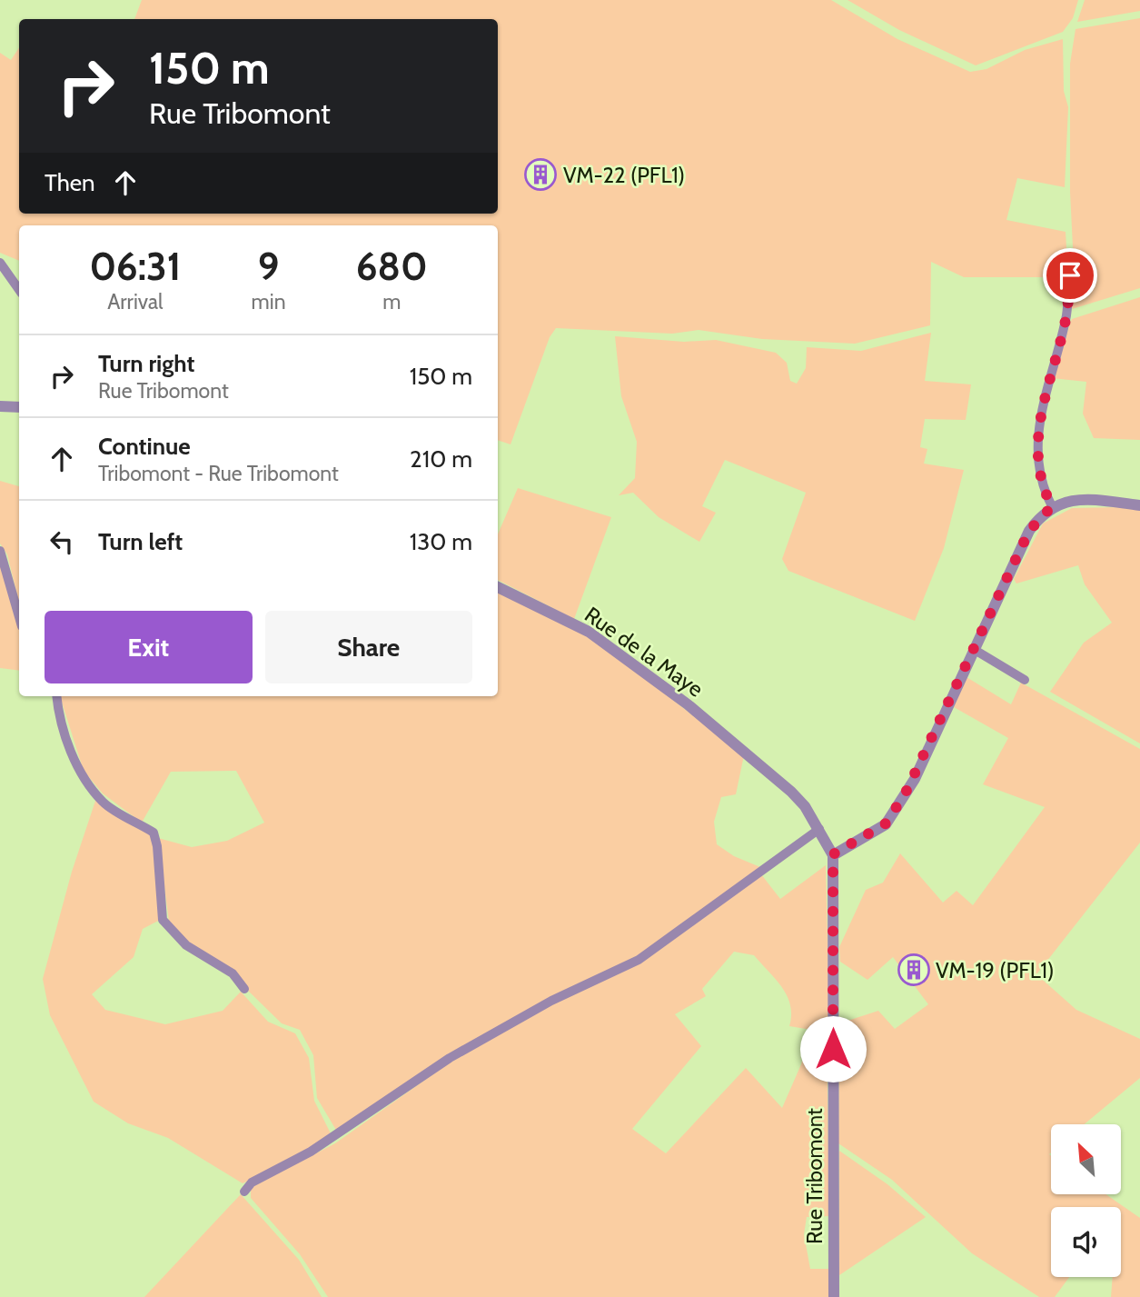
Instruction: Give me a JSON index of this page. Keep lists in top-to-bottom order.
{
  "streets": {
    "street": ["Rue de la Maye", "Rue Tribomont"]
  },
  "crossings": [
    ["Rue de la Maye", "Rue Tribomont"]
  ],
  "places": {
    "building": ["VM-22 (PFL1)", "VM-19 (PFL1)"]
  },
  "north": "top left",
  "page": {
    "turn": ["150 m", "Rue Tribomont"],
    "then": "Then",
    "eta": [
      "06:31",
      "Arrival",
      "9",
      "min",
      "680",
      "m"
    ],
    "list": [
      {
        "name": "Turn right",
        "note": "Rue Tribomont",
        "value": "150 m"
      },
      {
        "name": "Continue",
        "note": "Tribomont - Rue Tribomont",
        "value": "210 m"
      },
      {
        "name": "Turn left",
        "value": "130 m"
      }
    ],
    "buttons": ["Exit", "Share"]
  }
}
